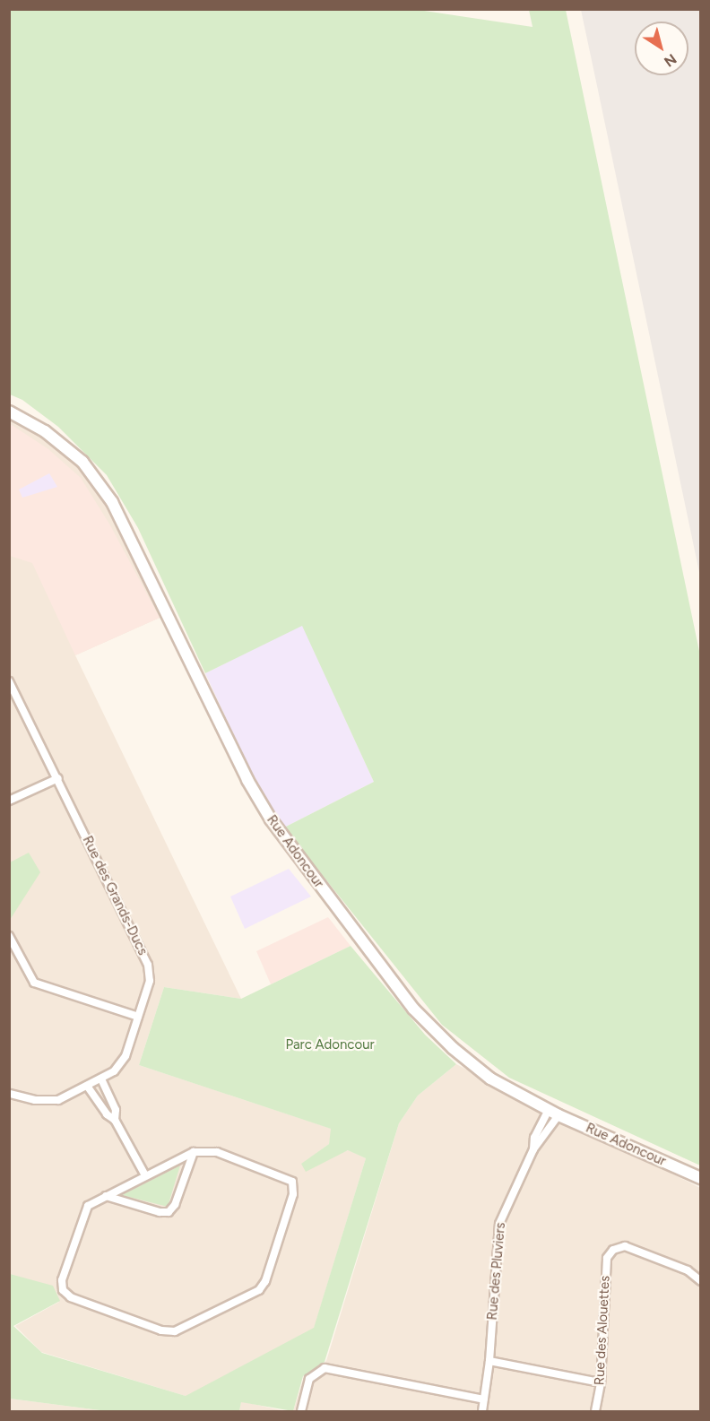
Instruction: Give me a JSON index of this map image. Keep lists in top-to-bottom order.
{
  "streets": {
    "street": [
      "Rue Adoncour",
      "Rue des Grands-Ducs",
      "Rue des Pluviers",
      "Rue des Alouettes"
    ]
  },
  "crossings": [
    ["Rue Adoncour", "Rue des Pluviers"]
  ],
  "parks": ["Parc Adoncour"],
  "north": "bottom right"
}
